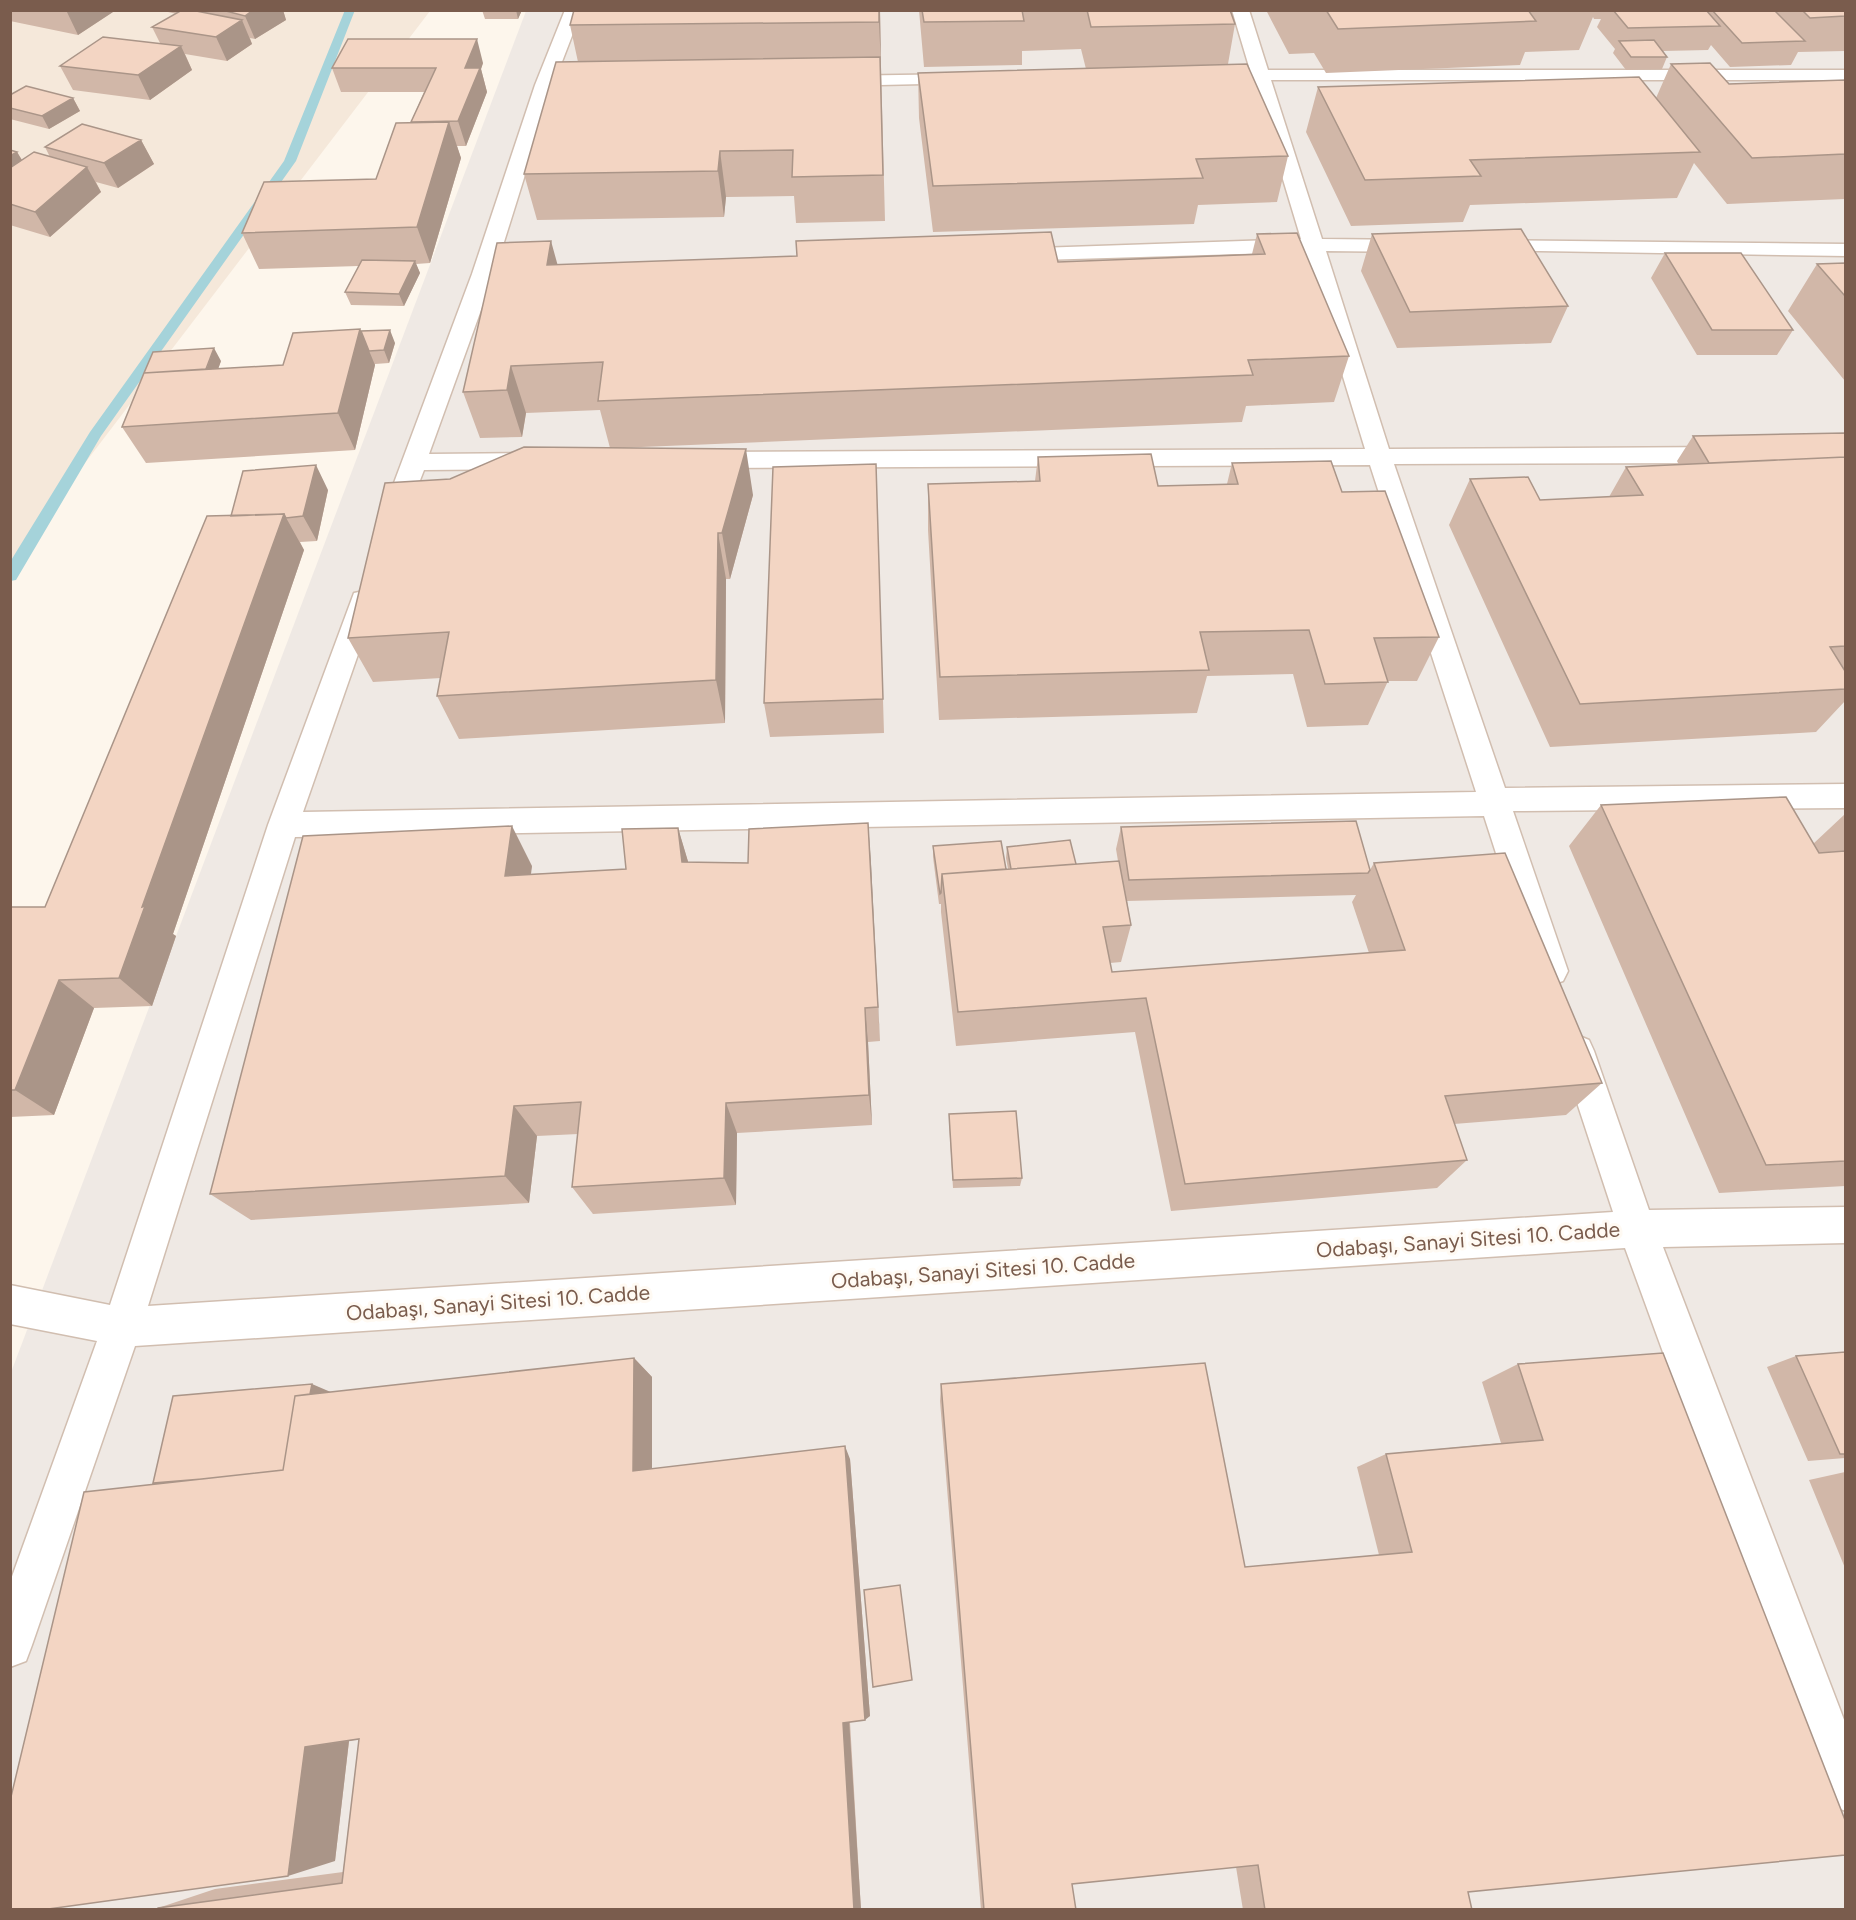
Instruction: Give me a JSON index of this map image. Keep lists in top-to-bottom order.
{
  "streets": {
    "street": ["Odabaşı, Sanayi Sitesi 10. Cadde"]
  }
}
